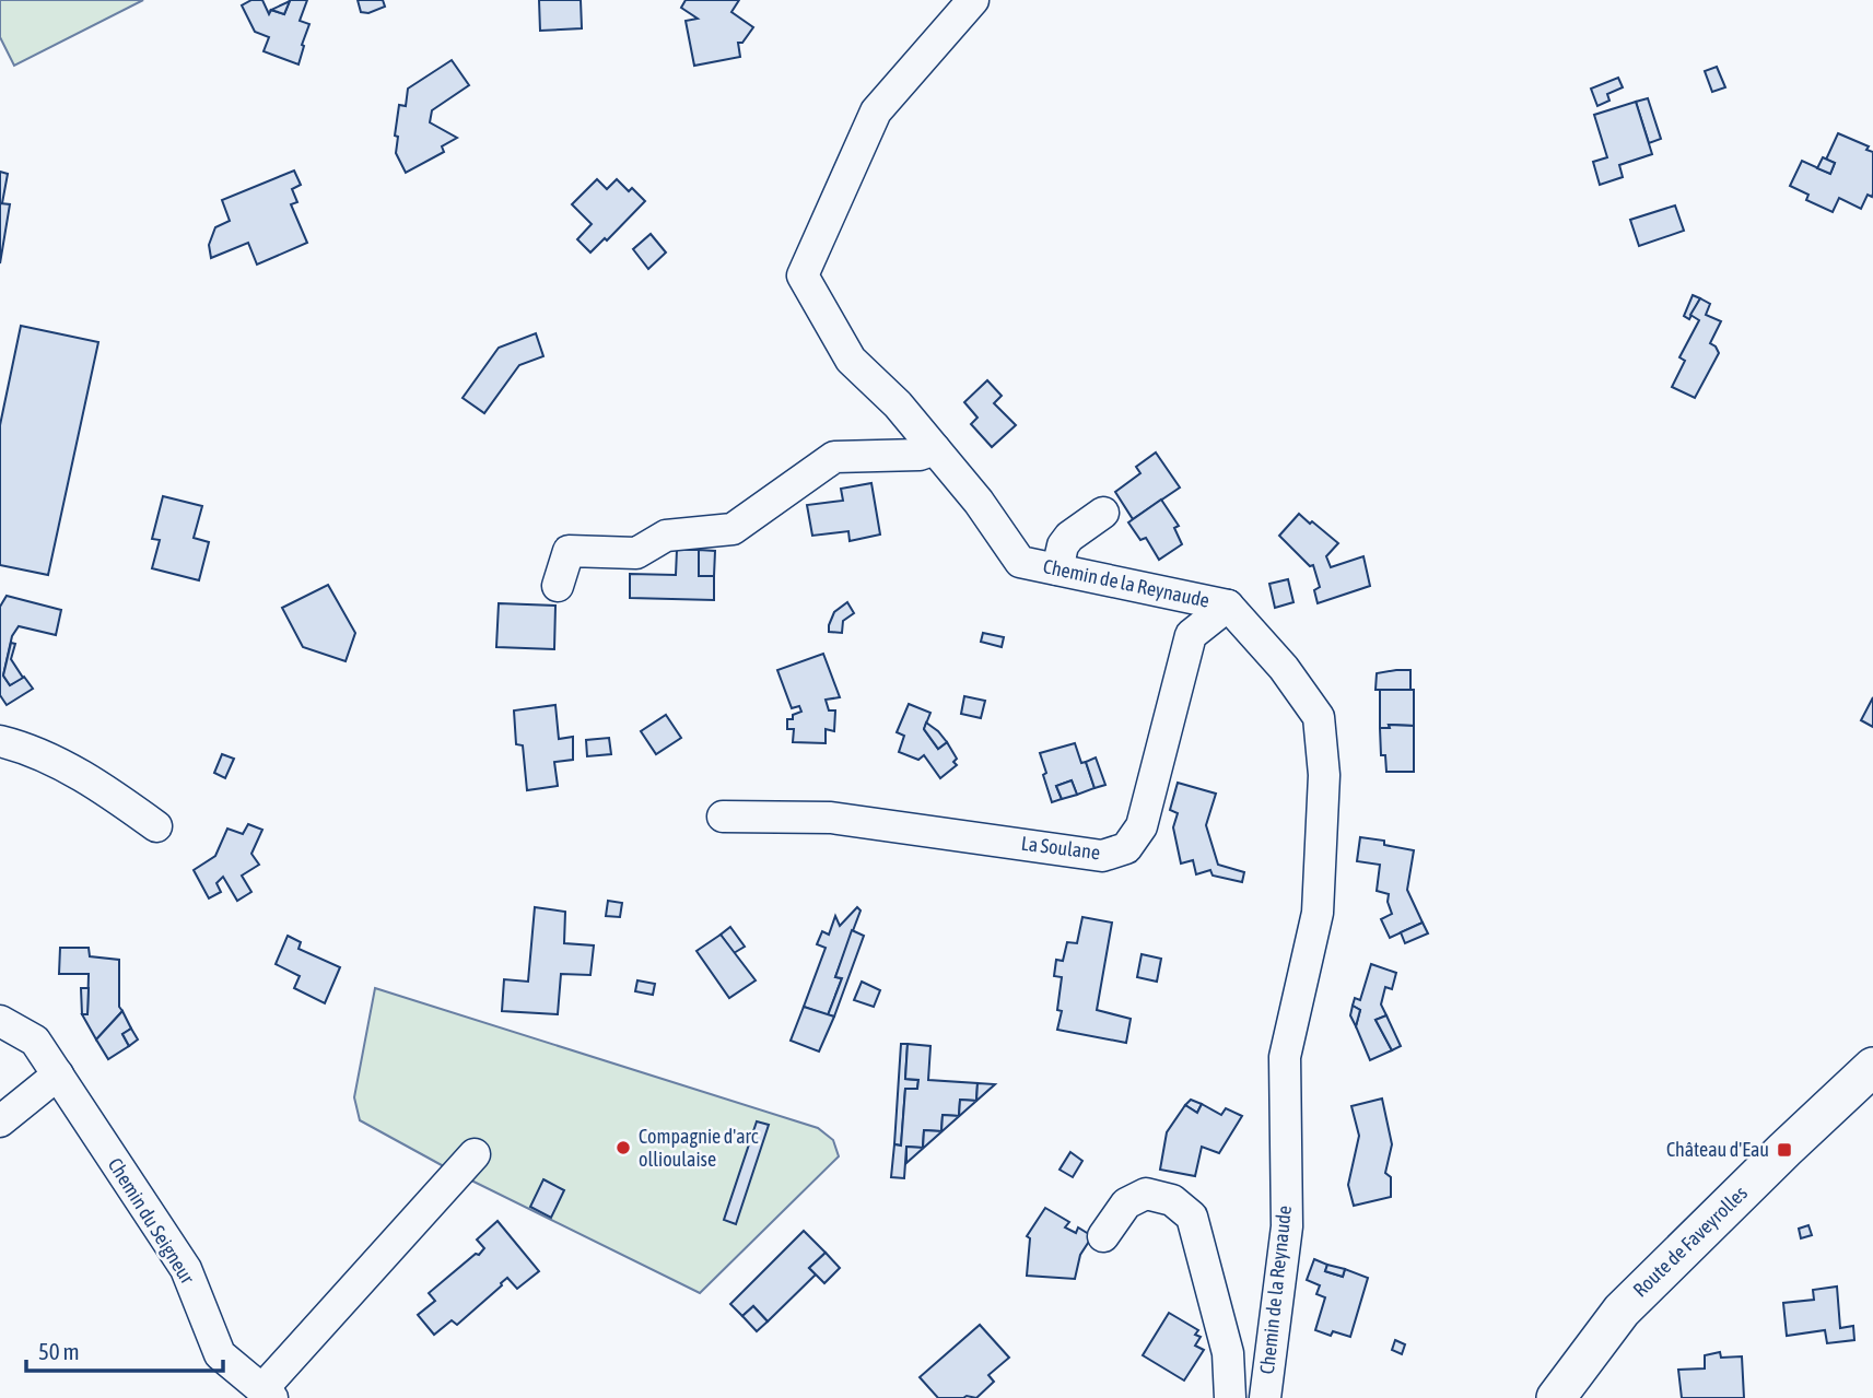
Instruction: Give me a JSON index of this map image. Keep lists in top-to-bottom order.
{
  "streets": {
    "main road": ["Route de Faveyrolles"],
    "street": ["Chemin de la Reynaude", "La Soulane", "Chemin du Seigneur"]
  },
  "crossings": [
    ["Chemin de la Reynaude", "La Soulane"]
  ],
  "places": {
    "other": ["Compagnie d'arc ollioulaise"],
    "transit": ["Château d'Eau"]
  },
  "scale_bar": "50 m"
}
